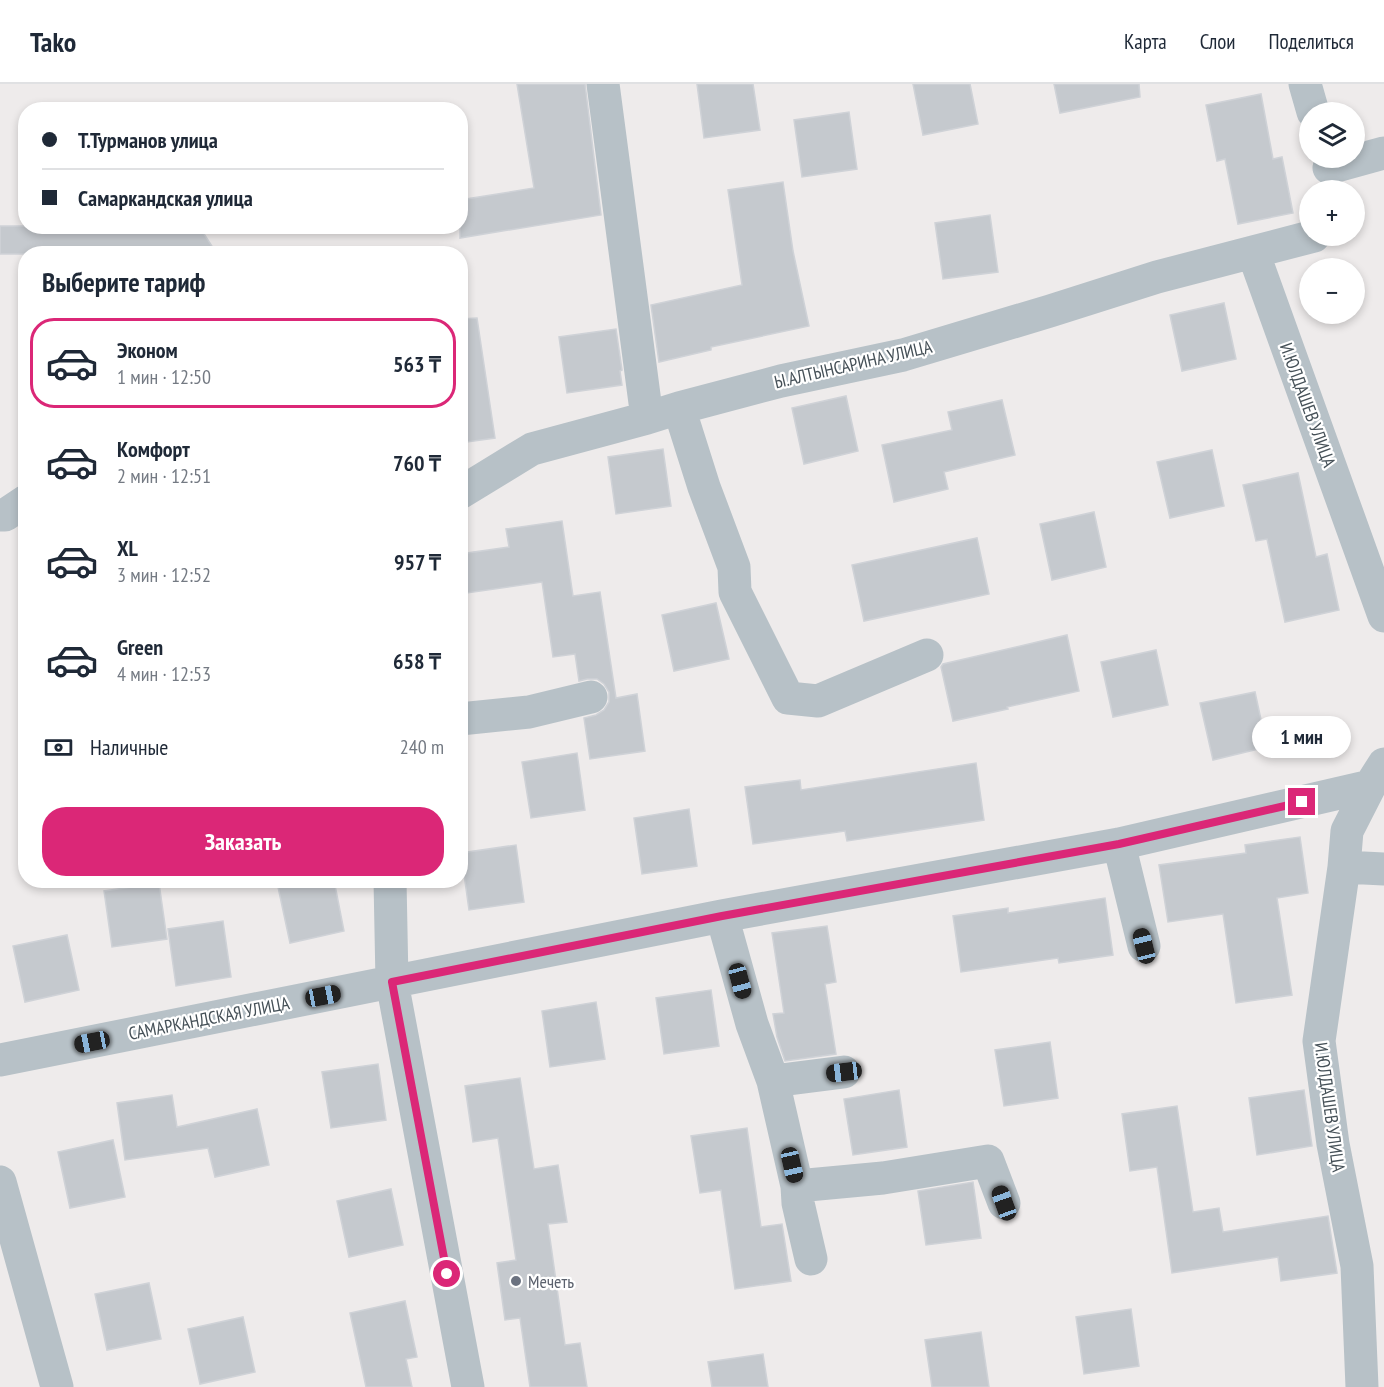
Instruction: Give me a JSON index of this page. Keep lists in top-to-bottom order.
{
  "streets": {
    "street": ["Ы.АЛТЫНСАРИНА УЛИЦА", "И.ЮЛДАШЕВ УЛИЦА", "САМАРКАНДСКАЯ УЛИЦА"]
  },
  "crossings": [
    ["Ы.АЛТЫНСАРИНА УЛИЦА", "И.ЮЛДАШЕВ УЛИЦА"],
    ["И.ЮЛДАШЕВ УЛИЦА", "САМАРКАНДСКАЯ УЛИЦА"]
  ],
  "places": ["Мечеть"],
  "page": {
    "header": "Tako",
    "nav": ["Карта", "Слои", "Поделиться"],
    "map_buttons": ["+", "−"],
    "banner": ["Т.Турманов улица", "Самаркандская улица"],
    "heading": "Выберите тариф",
    "list": [
      {
        "name": "Эконом",
        "note": "1 мин · 12:50",
        "value": "563 ₸"
      },
      {
        "name": "Комфорт",
        "note": "2 мин · 12:51",
        "value": "760 ₸"
      },
      {
        "name": "XL",
        "note": "3 мин · 12:52",
        "value": "957 ₸"
      },
      {
        "name": "Green",
        "note": "4 мин · 12:53",
        "value": "658 ₸"
      }
    ],
    "pay": ["Наличные", "240 m"],
    "bubble": "1 мин",
    "buttons": "Заказать"
  }
}
